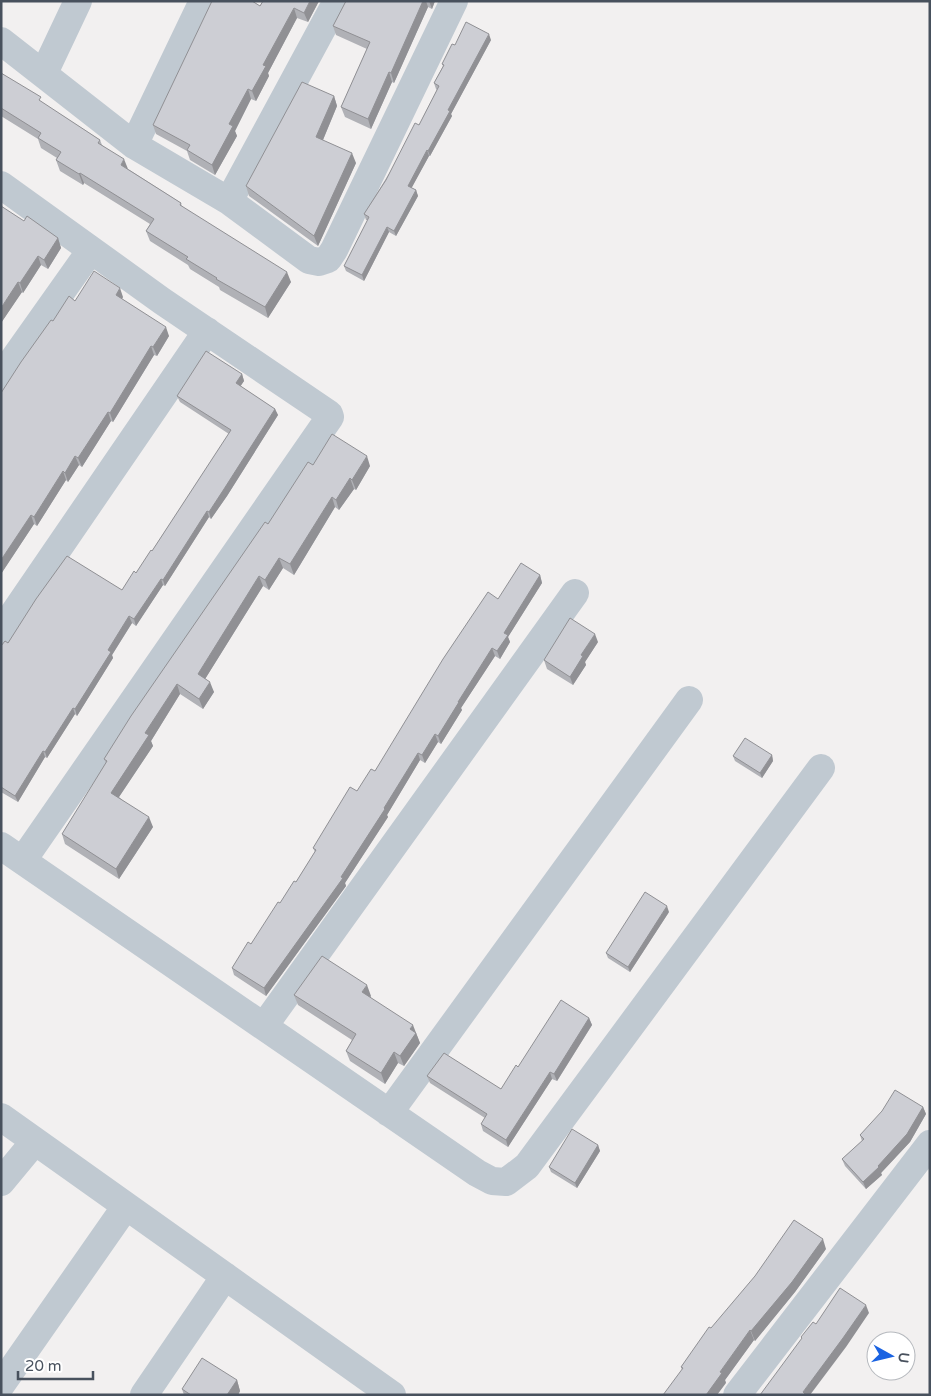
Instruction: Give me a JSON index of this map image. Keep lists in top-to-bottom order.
{
  "scale_bar": "20 m",
  "north": "right"
}
